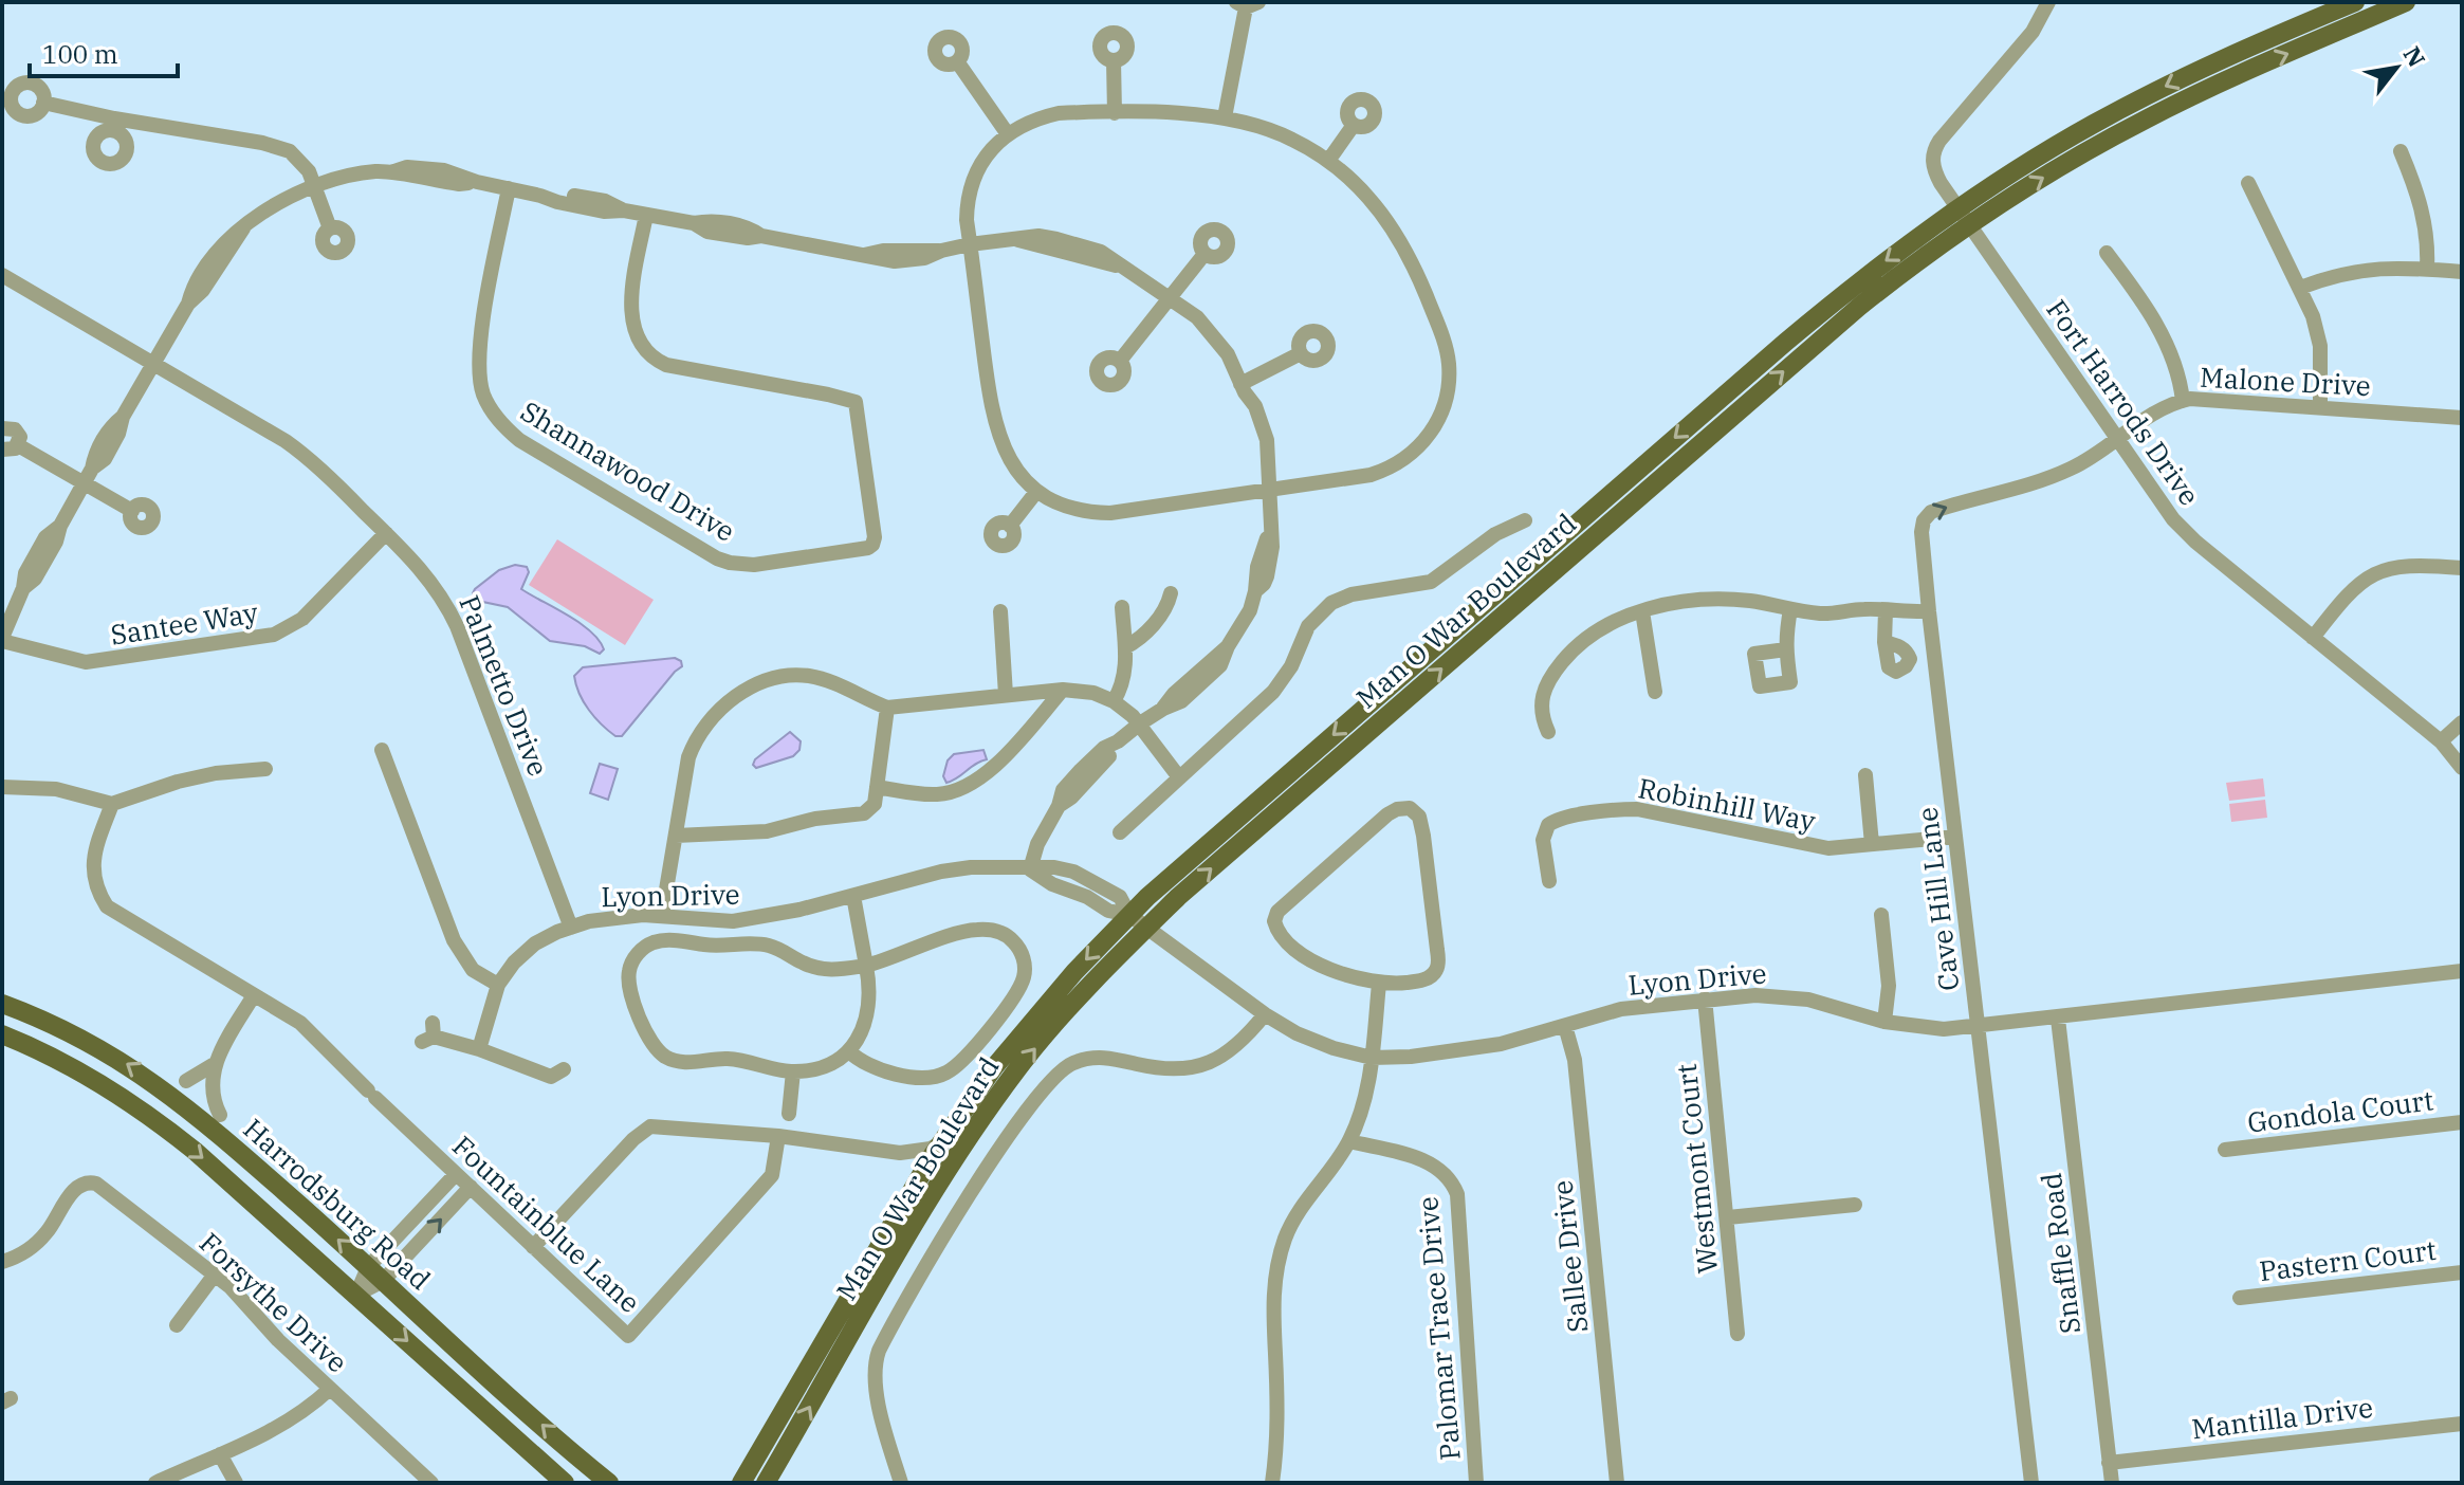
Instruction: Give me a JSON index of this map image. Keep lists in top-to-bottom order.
{
  "streets": {
    "main road": ["Man O War Boulevard", "Harrodsburg Road"],
    "street": [
      "Malone Drive",
      "Fort Harrods Drive",
      "Shannawood Drive",
      "Santee Way",
      "Palmetto Drive",
      "Robinhill Way",
      "Lyon Drive",
      "Cave Hill Lane",
      "Gondola Court",
      "Westmont Court",
      "Fountainblue Lane",
      "Snaffle Road",
      "Sallee Drive",
      "Pastern Court",
      "Forsythe Drive",
      "Palomar Trace Drive",
      "Mantilla Drive"
    ]
  },
  "crossings": [
    ["Malone Drive", "Fort Harrods Drive"],
    ["Malone Drive", "Cave Hill Lane"],
    ["Fort Harrods Drive", "Man O War Boulevard"],
    ["Fort Harrods Drive", "Cave Hill Lane"],
    ["Man O War Boulevard", "Lyon Drive"],
    ["Santee Way", "Palmetto Drive"],
    ["Palmetto Drive", "Lyon Drive"],
    ["Robinhill Way", "Cave Hill Lane"],
    ["Lyon Drive", "Cave Hill Lane"],
    ["Lyon Drive", "Westmont Court"],
    ["Lyon Drive", "Snaffle Road"],
    ["Lyon Drive", "Sallee Drive"],
    ["Snaffle Road", "Mantilla Drive"]
  ],
  "scale_bar": "100 m",
  "north": "top right"
}
